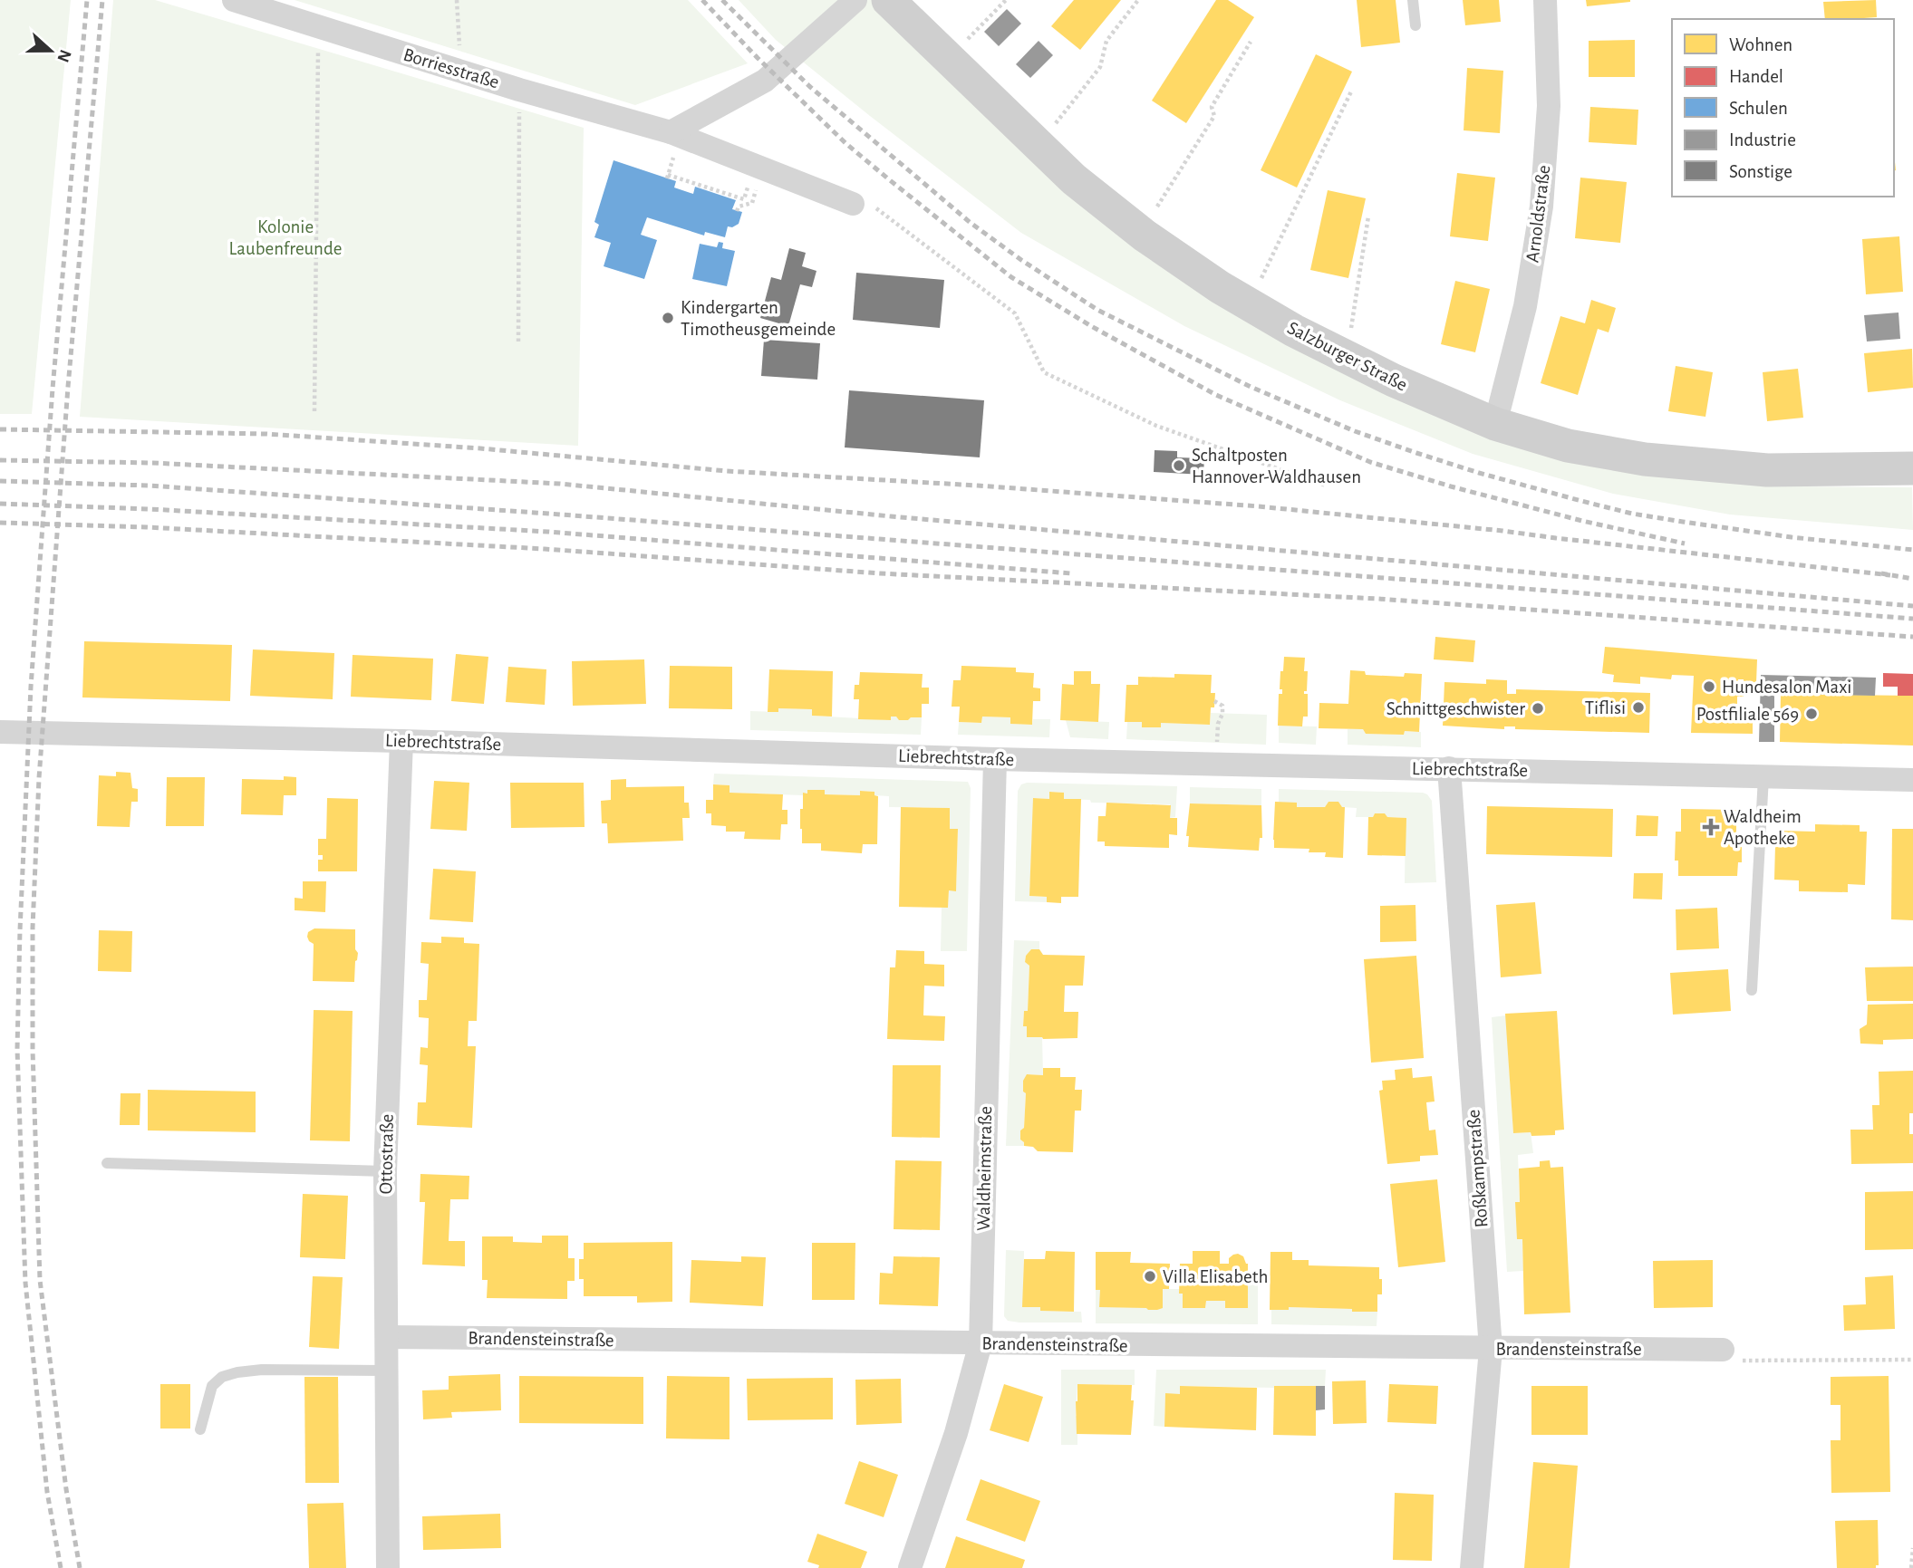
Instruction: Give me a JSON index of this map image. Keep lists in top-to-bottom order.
{
  "streets": {
    "street": [
      "Borriesstraße",
      "Arnoldstraße",
      "Salzburger Straße",
      "Liebrechtstraße",
      "Ottostraße",
      "Waldheimstraße",
      "Roßkampstraße",
      "Brandensteinstraße"
    ]
  },
  "crossings": [
    ["Arnoldstraße", "Salzburger Straße"],
    ["Liebrechtstraße", "Ottostraße"],
    ["Liebrechtstraße", "Waldheimstraße"],
    ["Liebrechtstraße", "Roßkampstraße"],
    ["Ottostraße", "Brandensteinstraße"],
    ["Waldheimstraße", "Brandensteinstraße"],
    ["Roßkampstraße", "Brandensteinstraße"]
  ],
  "parks": ["Kolonie Laubenfreunde"],
  "places": {
    "other": [
      "Kindergarten Timotheusgemeinde",
      "Schaltposten Hannover-Waldhausen",
      "Hundesalon Maxi",
      "Tiflisi",
      "Schnittgeschwister",
      "Postfiliale 569",
      "Villa Elisabeth"
    ],
    "health": ["Waldheim Apotheke"]
  },
  "legend": [
    "Wohnen",
    "Handel",
    "Schulen",
    "Industrie",
    "Sonstige"
  ],
  "north": "right"
}
